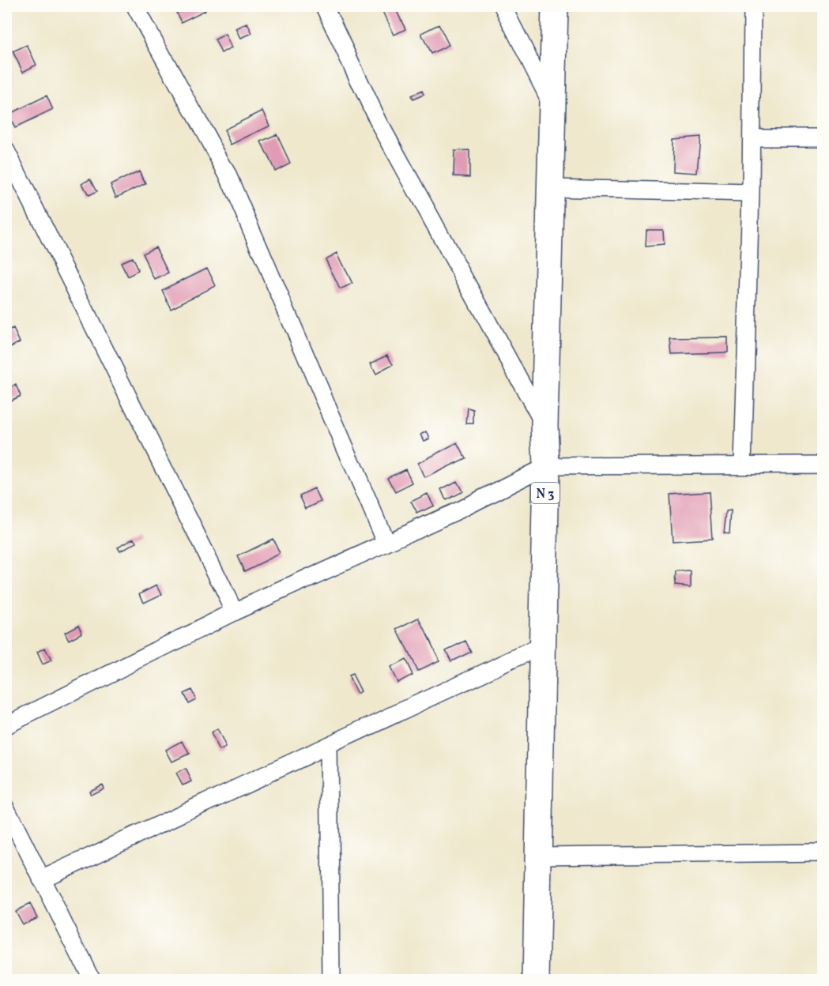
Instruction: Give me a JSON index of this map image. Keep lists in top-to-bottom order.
{
  "streets": {
    "main road": ["N 3"]
  }
}
